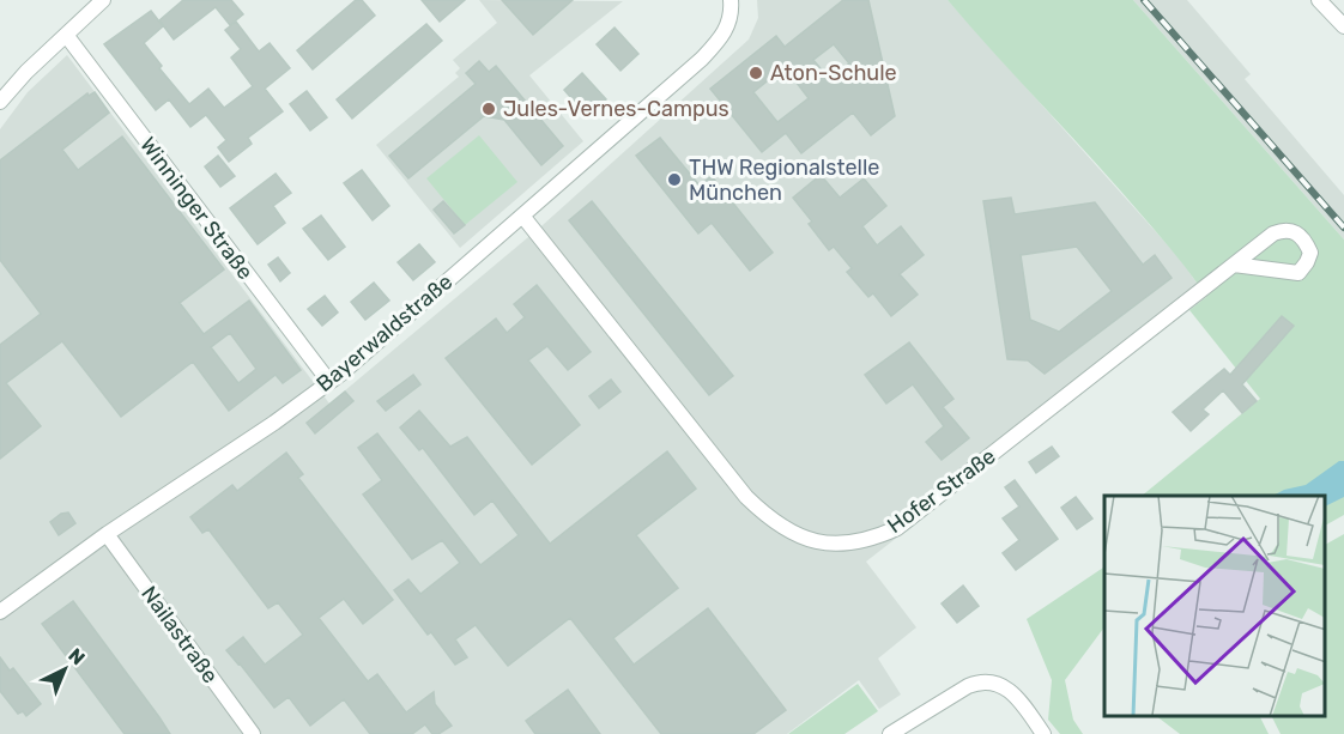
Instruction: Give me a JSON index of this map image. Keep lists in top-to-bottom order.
{
  "streets": {
    "street": [
      "Winninger Straße",
      "Bayerwaldstraße",
      "Hofer Straße",
      "Nailastraße"
    ]
  },
  "crossings": [
    ["Winninger Straße", "Bayerwaldstraße"],
    ["Bayerwaldstraße", "Hofer Straße"],
    ["Bayerwaldstraße", "Nailastraße"]
  ],
  "places": ["Aton-Schule", "Jules-Vernes-Campus", "THW Regionalstelle München"],
  "north": "top right"
}
